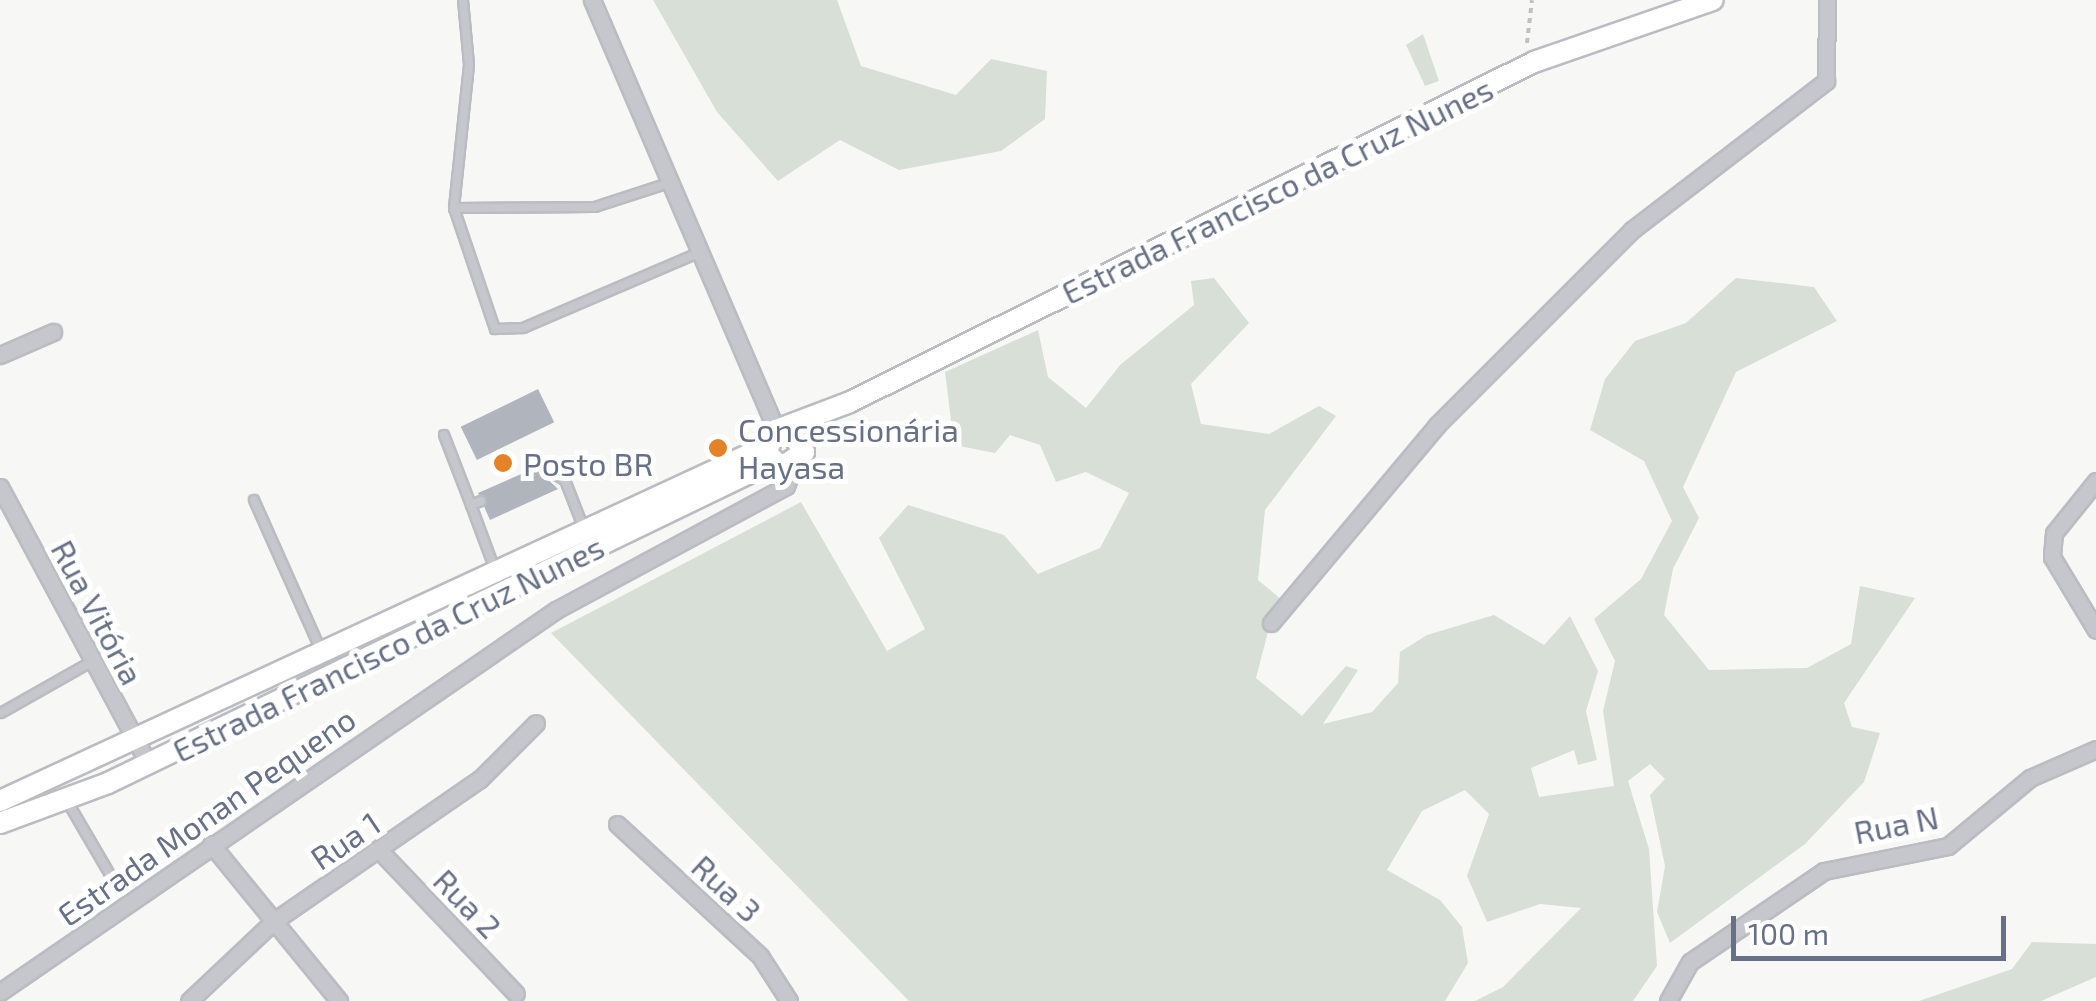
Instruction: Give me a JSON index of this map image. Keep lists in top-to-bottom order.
{
  "streets": {
    "main road": ["Estrada Francisco da Cruz Nunes"],
    "street": [
      "Rua Vitória",
      "Estrada Monan Pequeno",
      "Rua N",
      "Rua 1",
      "Rua 3",
      "Rua 2"
    ]
  },
  "crossings": [
    ["Estrada Francisco da Cruz Nunes", "Rua Vitória"],
    ["Estrada Francisco da Cruz Nunes", "Estrada Monan Pequeno"],
    ["Rua 1", "Rua 2"]
  ],
  "places": ["Concessionária Hayasa", "Posto BR"],
  "scale_bar": "100 m"
}
